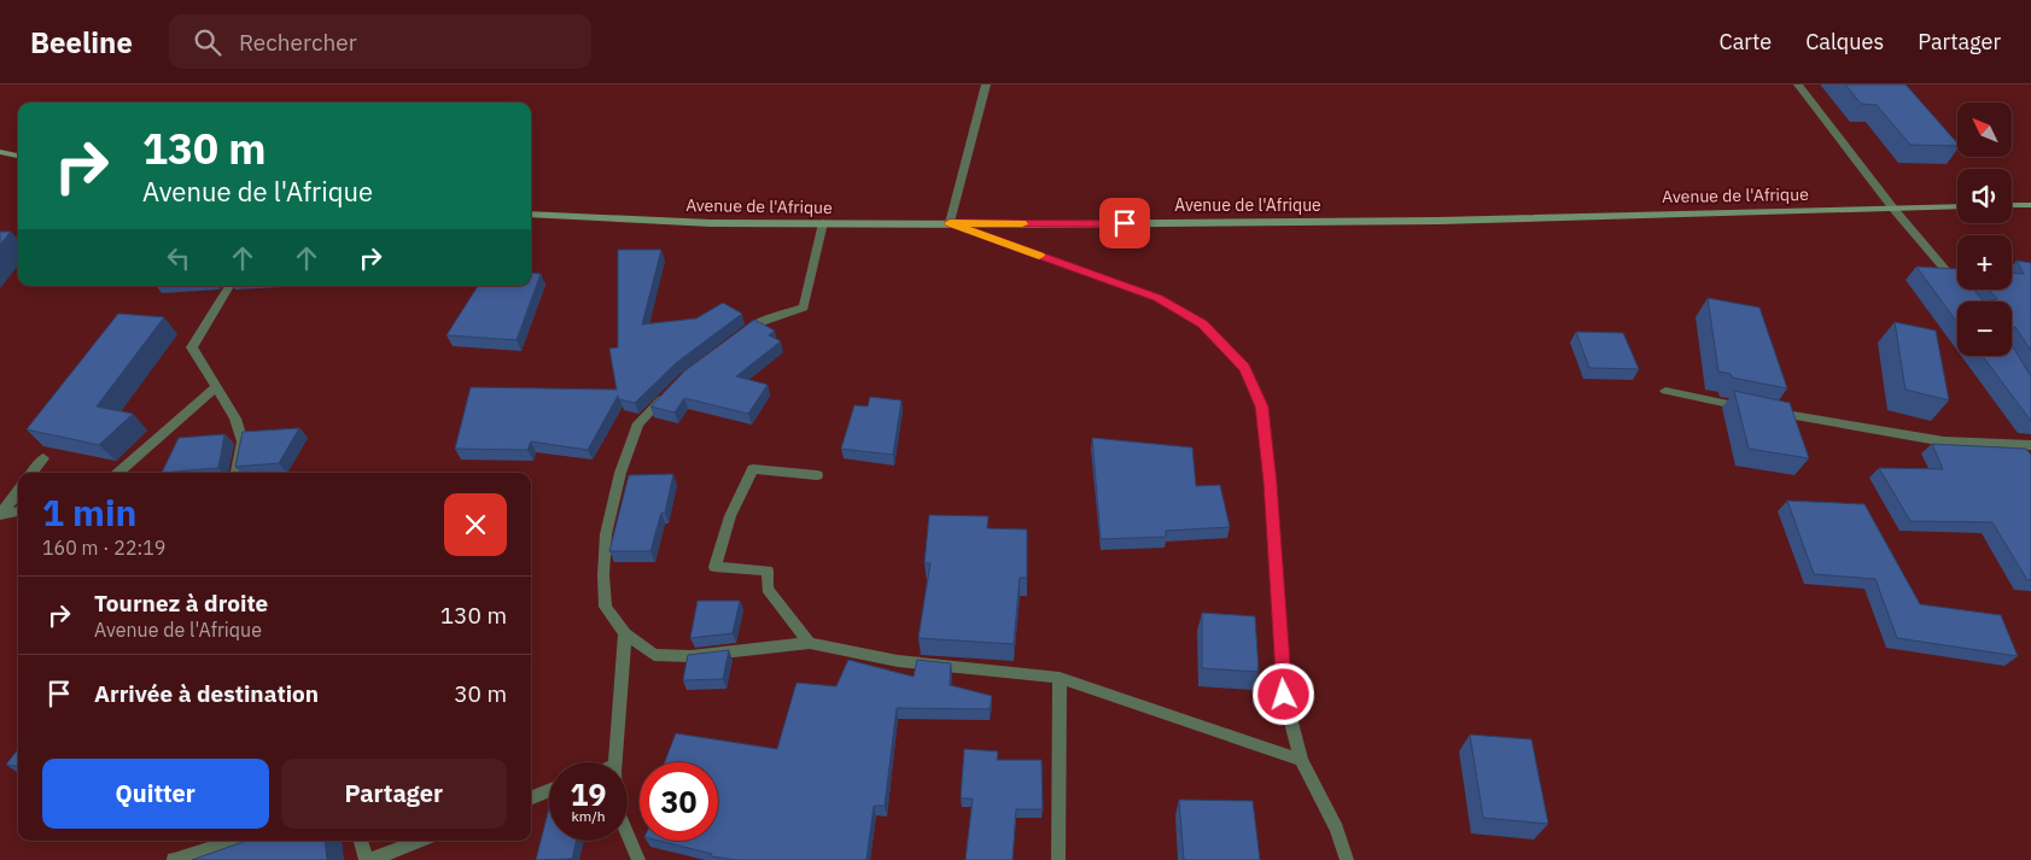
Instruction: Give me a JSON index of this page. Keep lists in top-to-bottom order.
{
  "streets": {
    "main road": ["Avenue de l'Afrique"]
  },
  "north": "top left",
  "page": {
    "header": "Beeline",
    "search": "Rechercher",
    "nav": ["Carte", "Calques", "Partager"],
    "map_buttons": ["+", "−"],
    "turn": ["130 m", "Avenue de l'Afrique"],
    "heading": ["1 min", "160 m · 22:19"],
    "list": [
      {
        "name": "Tournez à droite",
        "note": "Avenue de l'Afrique",
        "value": "130 m"
      },
      {
        "name": "Arrivée à destination",
        "value": "30 m"
      }
    ],
    "buttons": ["Quitter", "Partager"],
    "speed": "19 km/h",
    "limit": "30"
  }
}
